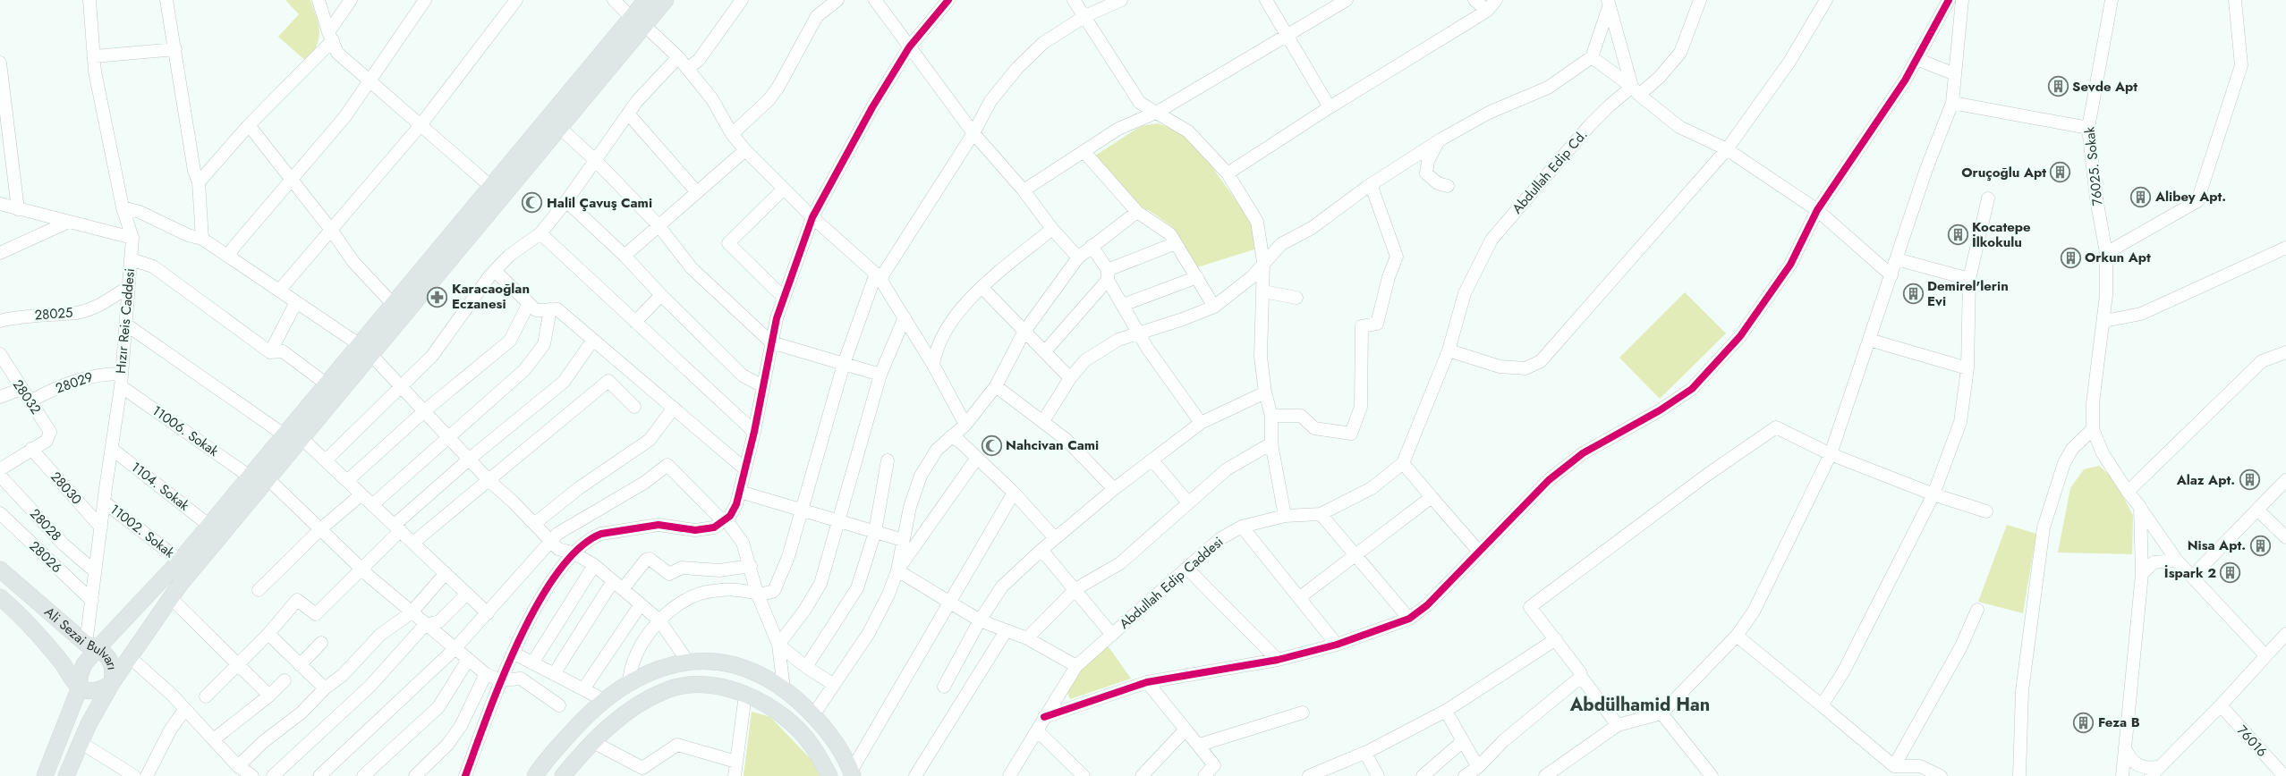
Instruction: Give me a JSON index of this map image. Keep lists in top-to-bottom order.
{
  "streets": {
    "main road": ["Ali Sezai Bulvarı"],
    "street": [
      "76025. Sokak",
      "Abdullah Edip Cd.",
      "28025",
      "Hızır Reis Caddesi",
      "28029",
      "28032",
      "11006. Sokak",
      "1104. Sokak",
      "28030",
      "28028",
      "11002. Sokak",
      "28026",
      "Abdullah Edip Caddesi",
      "76016"
    ]
  },
  "crossings": [
    ["Abdullah Edip Cd.", "Abdullah Edip Caddesi"],
    ["28025", "Hızır Reis Caddesi"],
    ["Hızır Reis Caddesi", "28029"],
    ["Hızır Reis Caddesi", "11006. Sokak"],
    ["Hızır Reis Caddesi", "1104. Sokak"],
    ["Hızır Reis Caddesi", "28030"],
    ["Hızır Reis Caddesi", "28028"],
    ["Hızır Reis Caddesi", "11002. Sokak"],
    ["Hızır Reis Caddesi", "28026"],
    ["Hızır Reis Caddesi", "Ali Sezai Bulvarı"],
    ["28029", "28032"],
    ["28029", "11006. Sokak"],
    ["28032", "28030"]
  ],
  "districts": ["Abdülhamid Han"],
  "places": {
    "building": [
      "Sevde Apt",
      "Oruçoğlu Apt",
      "Alibey Apt.",
      "Kocatepe İlkokulu",
      "Orkun Apt",
      "Demirel'lerin Evi",
      "Alaz Apt.",
      "Nisa Apt.",
      "İspark 2",
      "Feza B"
    ],
    "mosque": ["Halil Çavuş Cami", "Nahcivan Cami"],
    "pharmacy": ["Karacaoğlan Eczanesi"]
  }
}
